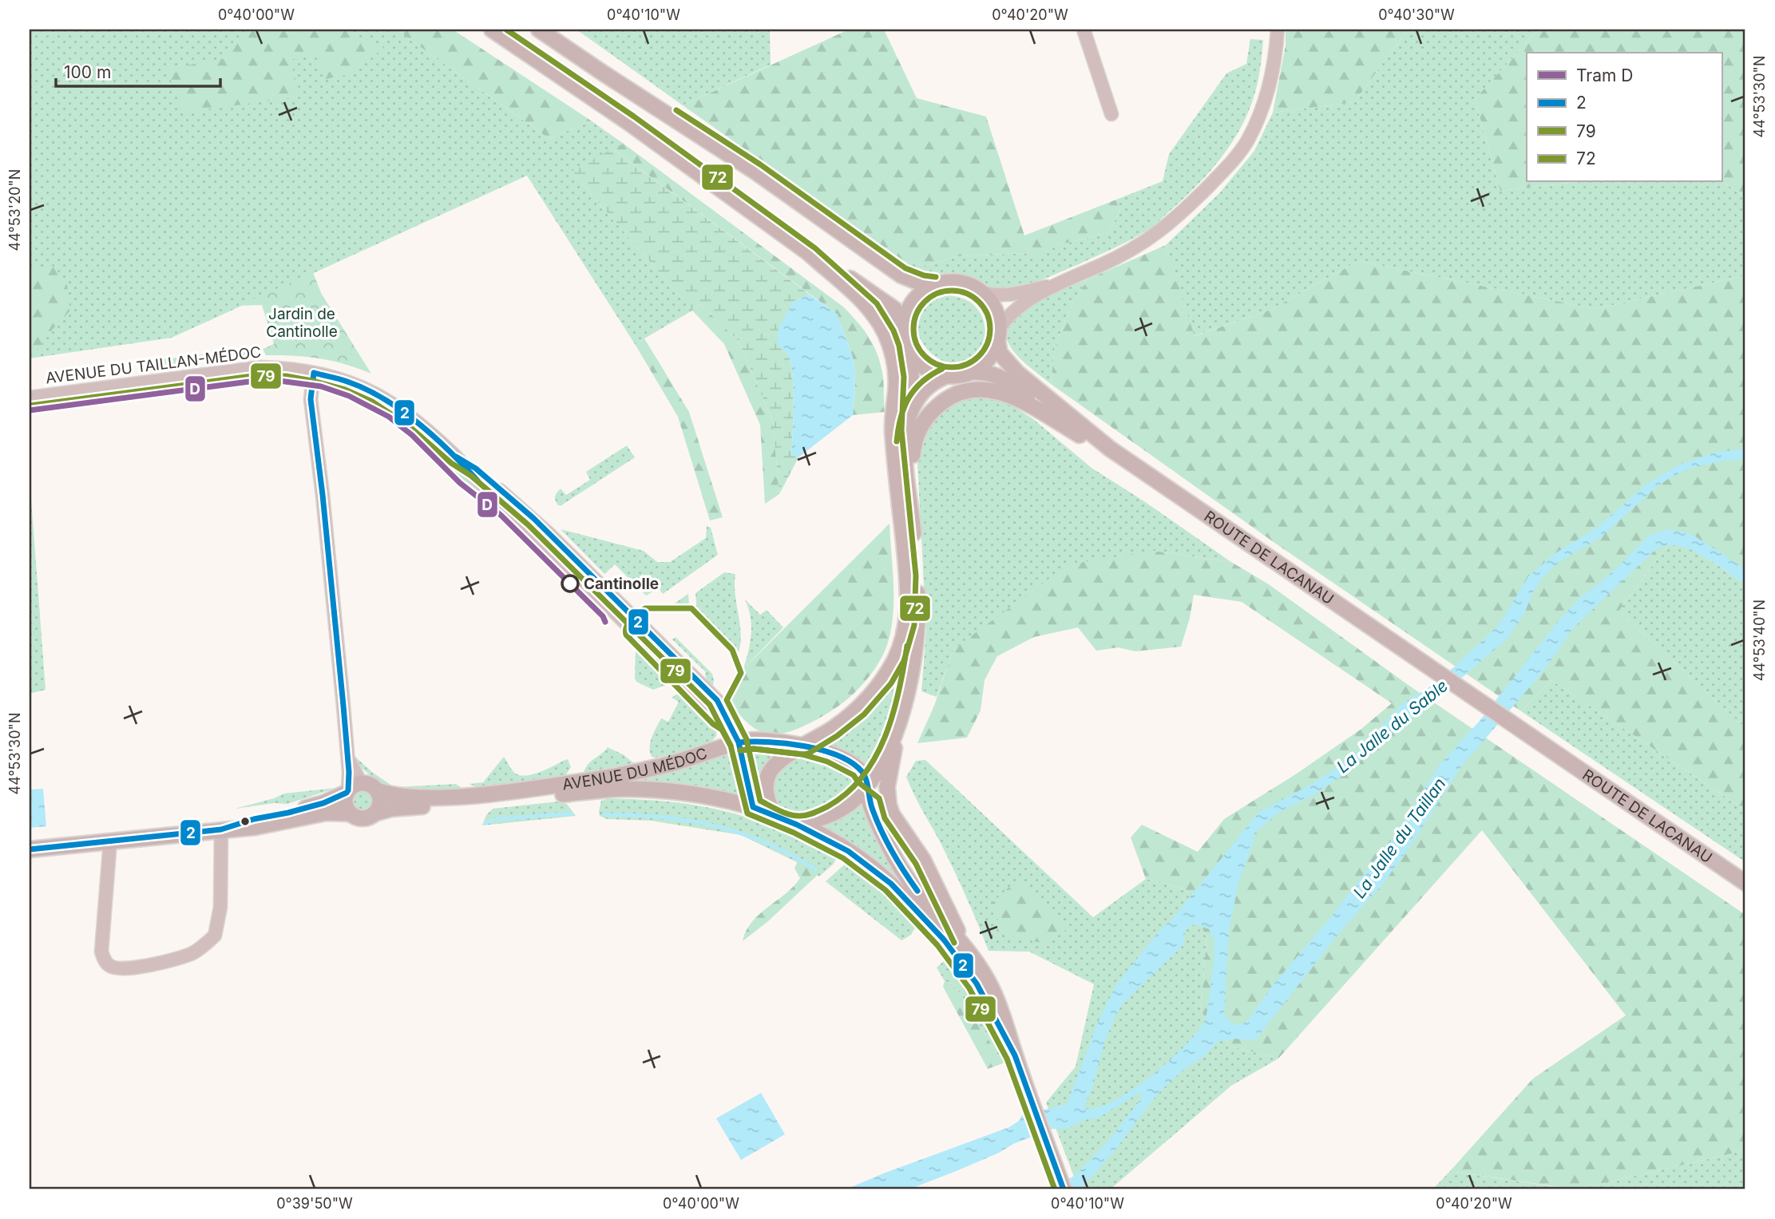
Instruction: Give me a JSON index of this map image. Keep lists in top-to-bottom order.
{
  "streets": {
    "main road": ["ROUTE DE LACANAU", "AVENUE DU MÉDOC"],
    "street": ["AVENUE DU TAILLAN-MÉDOC"]
  },
  "crossings": [
    ["AVENUE DU TAILLAN-MÉDOC", "AVENUE DU MÉDOC"]
  ],
  "water": ["La Jalle du Sable", "La Jalle du Taillan"],
  "parks": ["Jardin de Cantinolle"],
  "places": ["Cantinolle"],
  "lines": [
    "transit line 72",
    "transit line 2",
    "transit line 79",
    "tram line D"
  ],
  "legend": [
    "Tram D",
    "2",
    "79",
    "72"
  ],
  "scale_bar": "100 m",
  "coordinates": [
    "0°40'00\"W",
    "0°40'10\"W",
    "0°40'20\"W",
    "0°40'30\"W",
    "44°53'30\"N",
    "44°53'20\"N",
    "44°53'40\"N",
    "0°39'50\"W"
  ]
}
